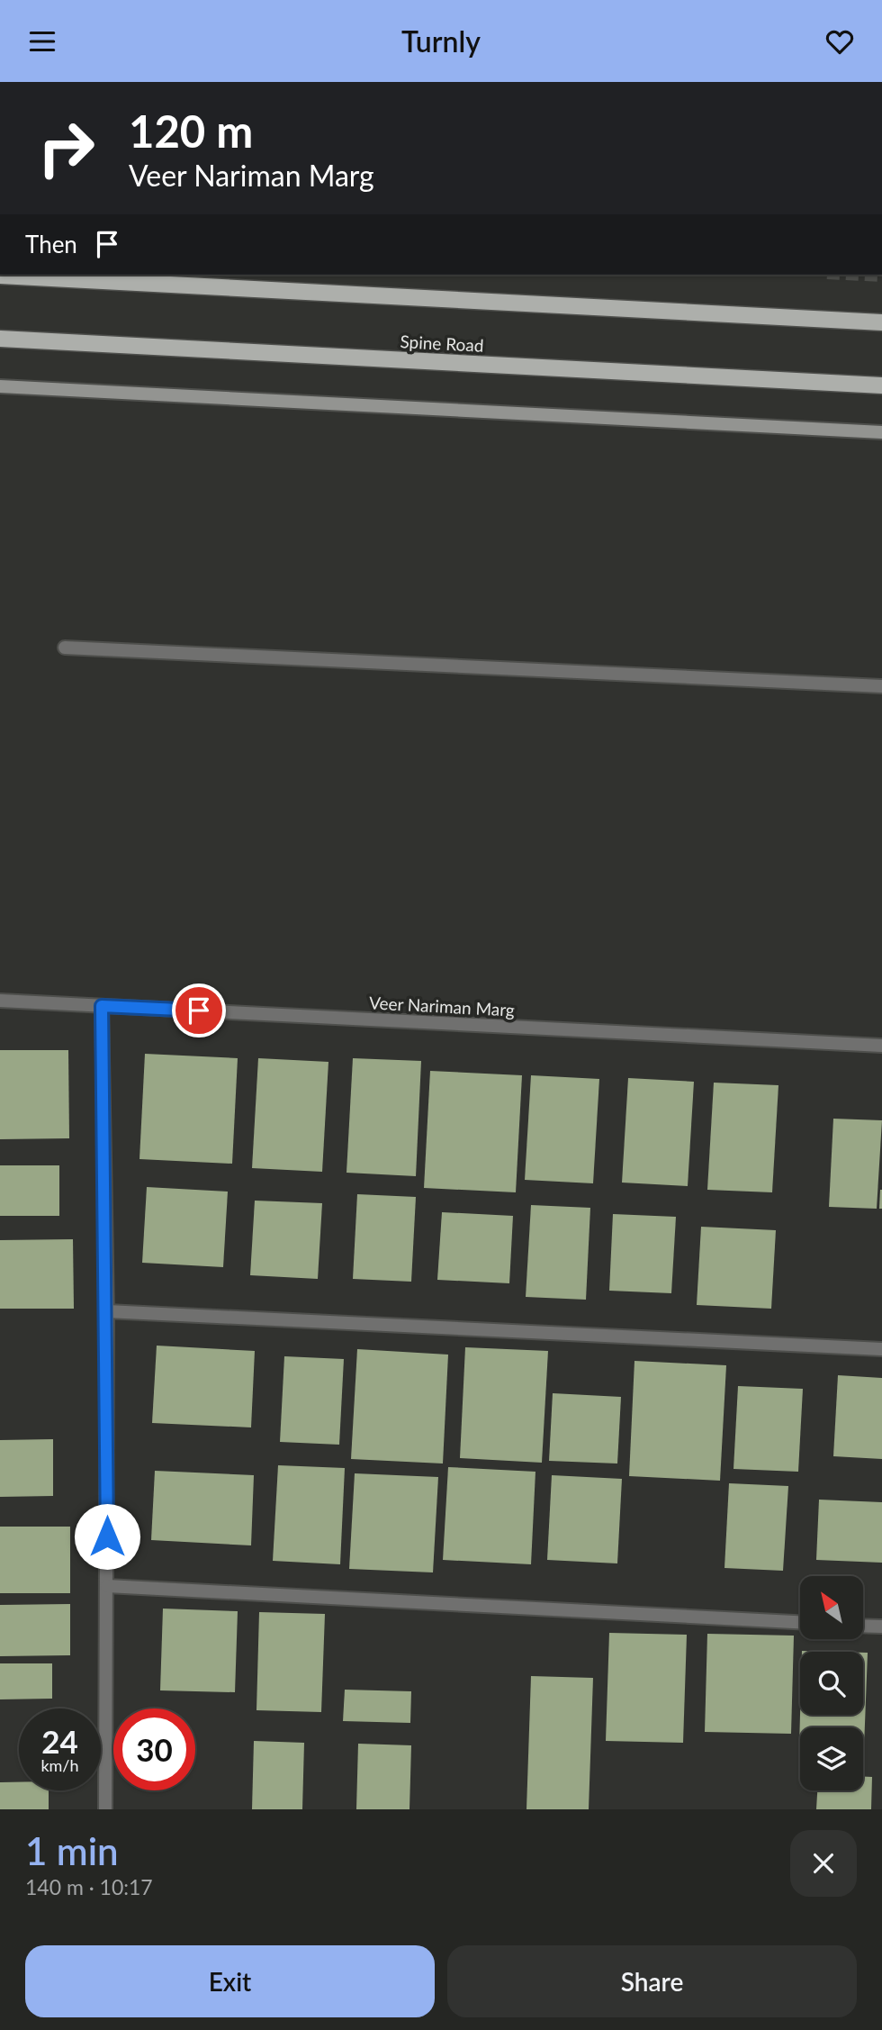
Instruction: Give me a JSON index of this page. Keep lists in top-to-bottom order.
{
  "streets": {
    "main road": ["Spine Road"],
    "street": ["Veer Nariman Marg"]
  },
  "north": "top left",
  "page": {
    "header": "Turnly",
    "turn": ["120 m", "Veer Nariman Marg"],
    "then": "Then",
    "speed": "24 km/h",
    "limit": "30",
    "heading": ["1 min", "140 m · 10:17"],
    "buttons": ["Exit", "Share"]
  }
}
